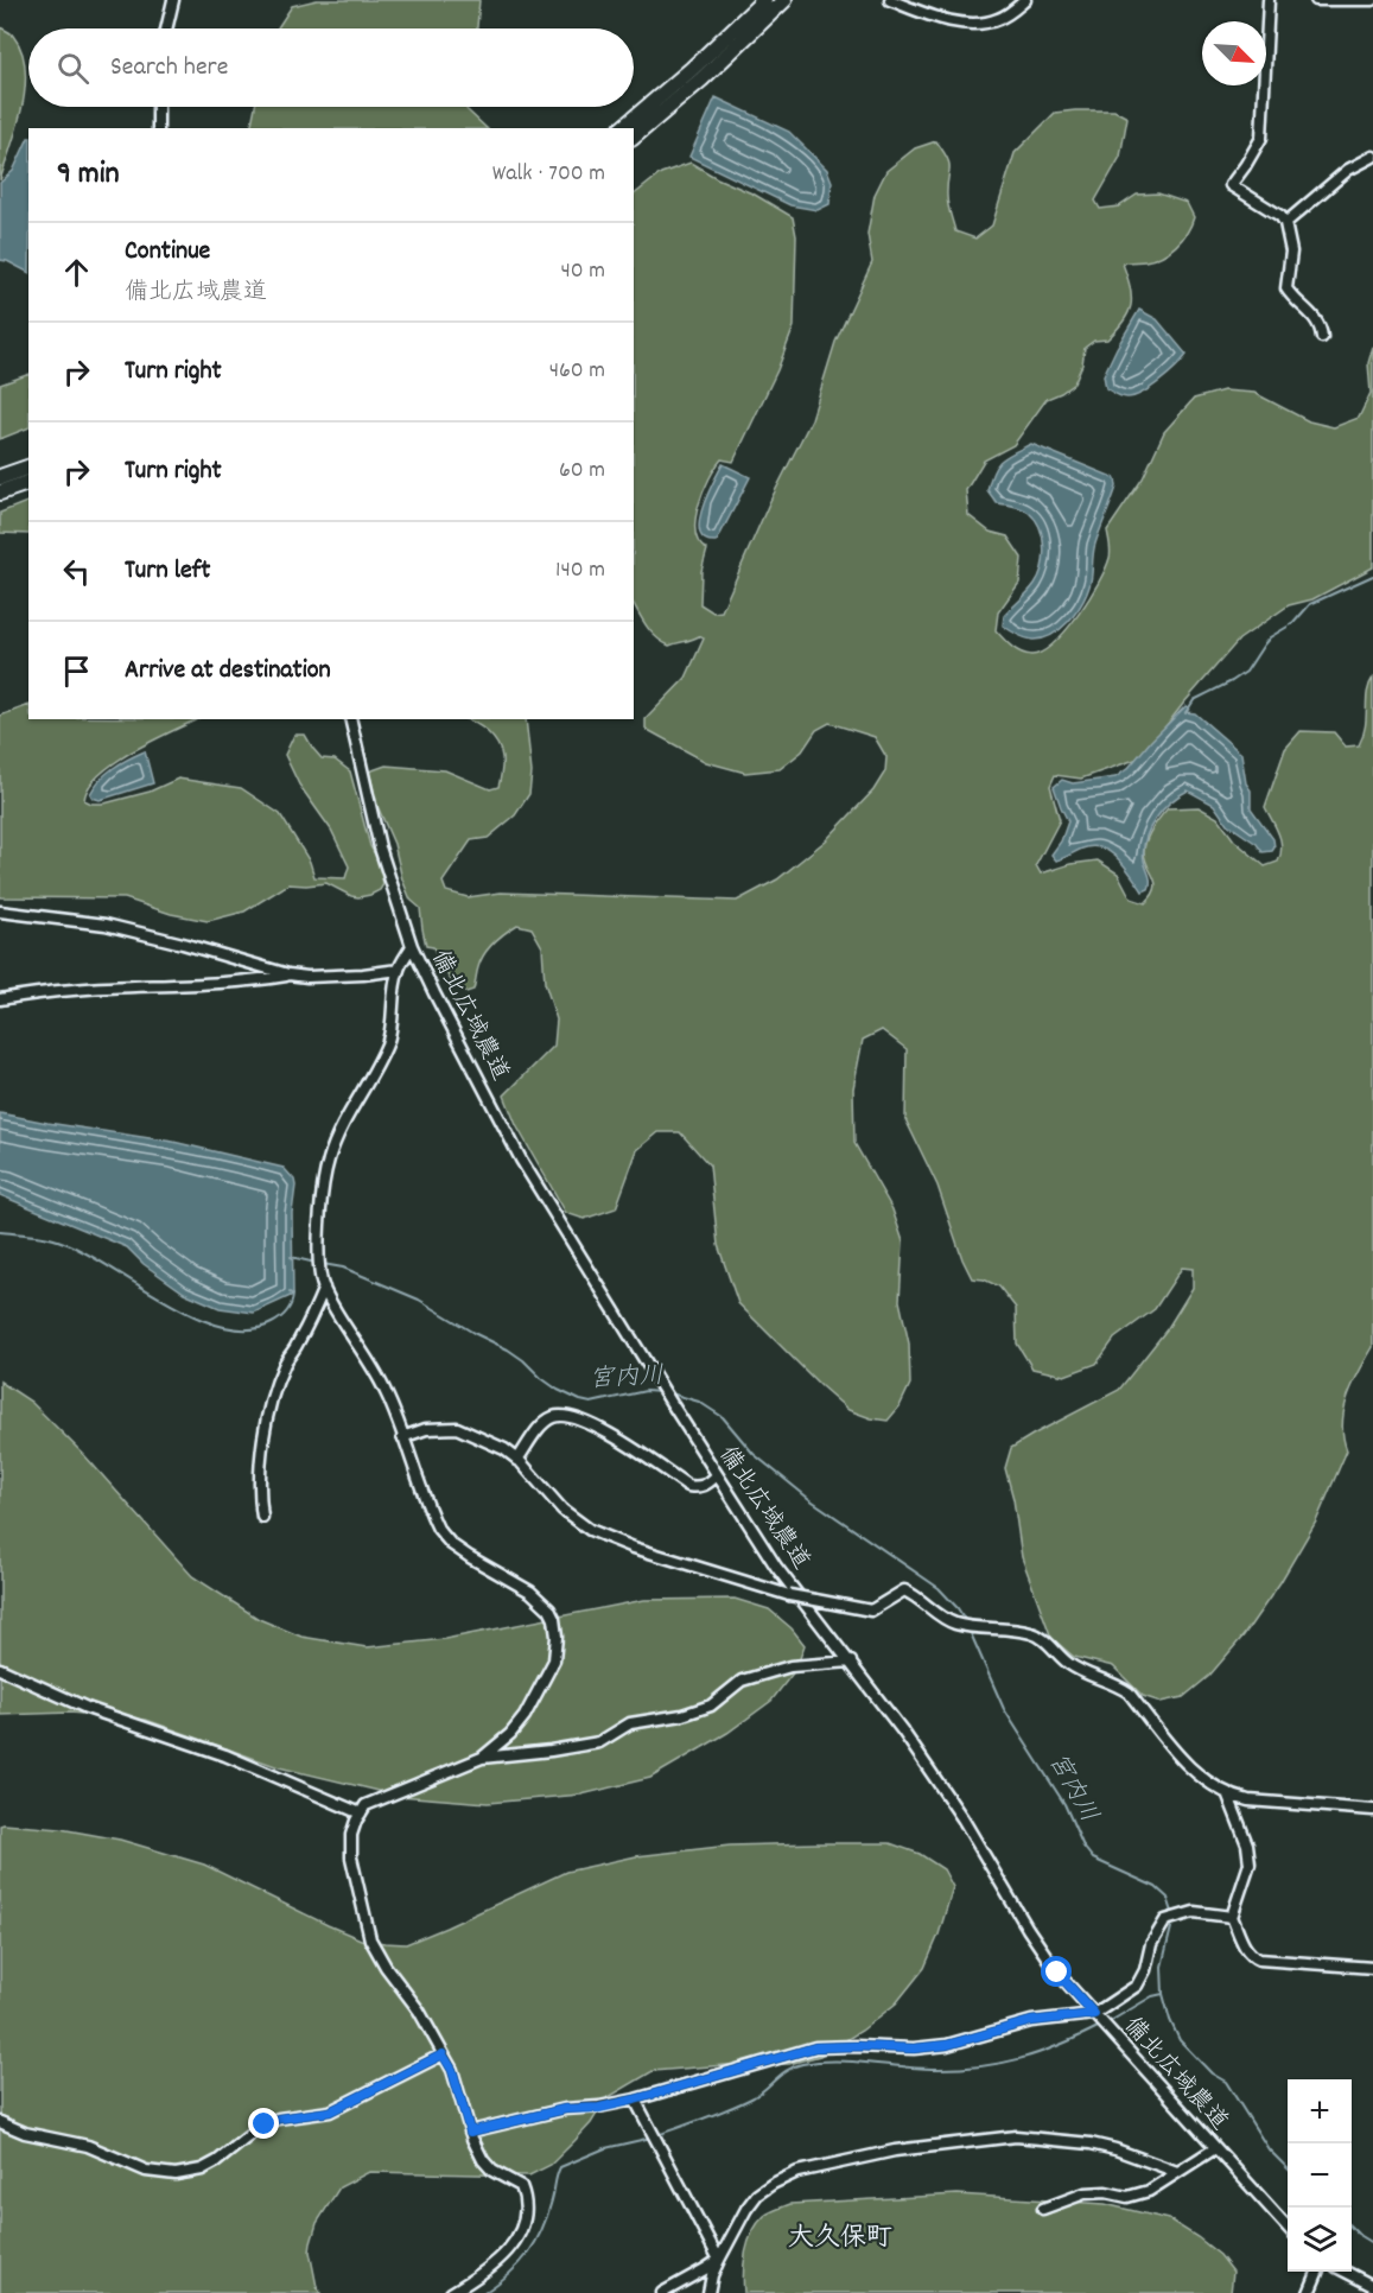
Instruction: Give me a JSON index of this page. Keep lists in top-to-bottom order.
{
  "streets": {
    "street": ["備北広域農道"]
  },
  "districts": ["大久保町"],
  "water": ["宮内川"],
  "north": "bottom right",
  "page": {
    "search": "Search here",
    "heading": ["9 min", "Walk · 700 m"],
    "list": [
      ["Continue", "備北広域農道", "40 m"],
      ["Turn right", "460 m"],
      ["Turn right", "60 m"],
      ["Turn left", "140 m"],
      "Arrive at destination"
    ],
    "map_buttons": ["+", "−"]
  }
}
